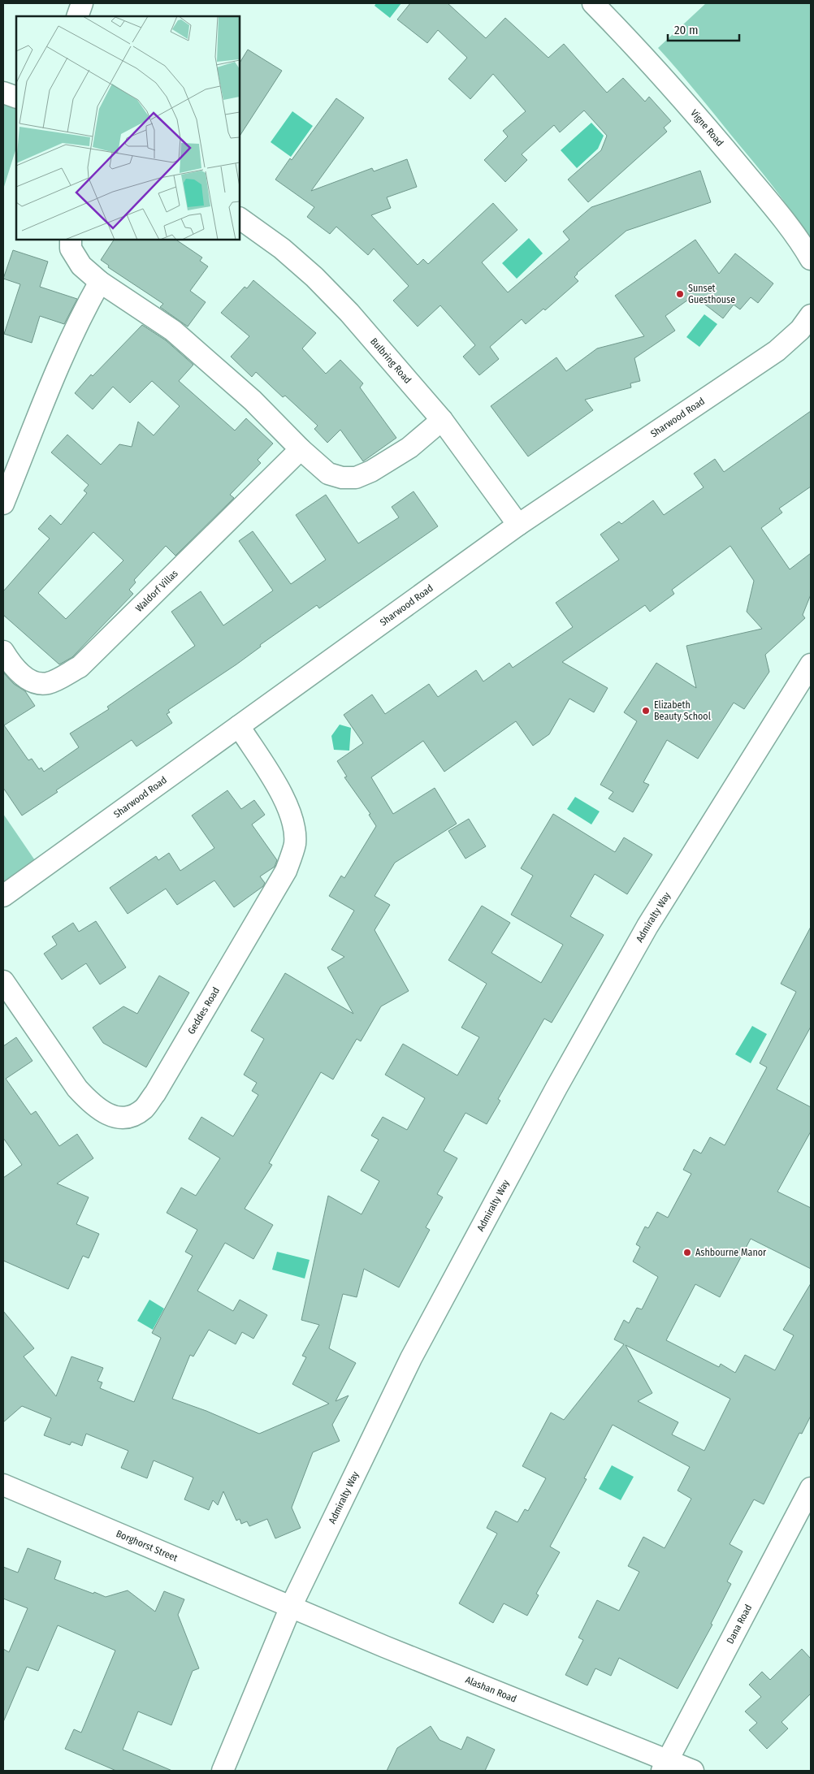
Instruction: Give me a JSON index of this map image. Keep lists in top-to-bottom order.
{
  "streets": {
    "street": [
      "Vigne Road",
      "Bulbring Road",
      "Sharwood Road",
      "Waldorf Villas",
      "Admiralty Way",
      "Geddes Road",
      "Borghorst Street",
      "Dana Road",
      "Alashan Road"
    ]
  },
  "crossings": [
    ["Bulbring Road", "Sharwood Road"],
    ["Sharwood Road", "Geddes Road"],
    ["Admiralty Way", "Borghorst Street"],
    ["Admiralty Way", "Alashan Road"],
    ["Borghorst Street", "Alashan Road"],
    ["Dana Road", "Alashan Road"]
  ],
  "places": ["Sunset Guesthouse", "Elizabeth Beauty School", "Ashbourne Manor"],
  "scale_bar": "20 m"
}
